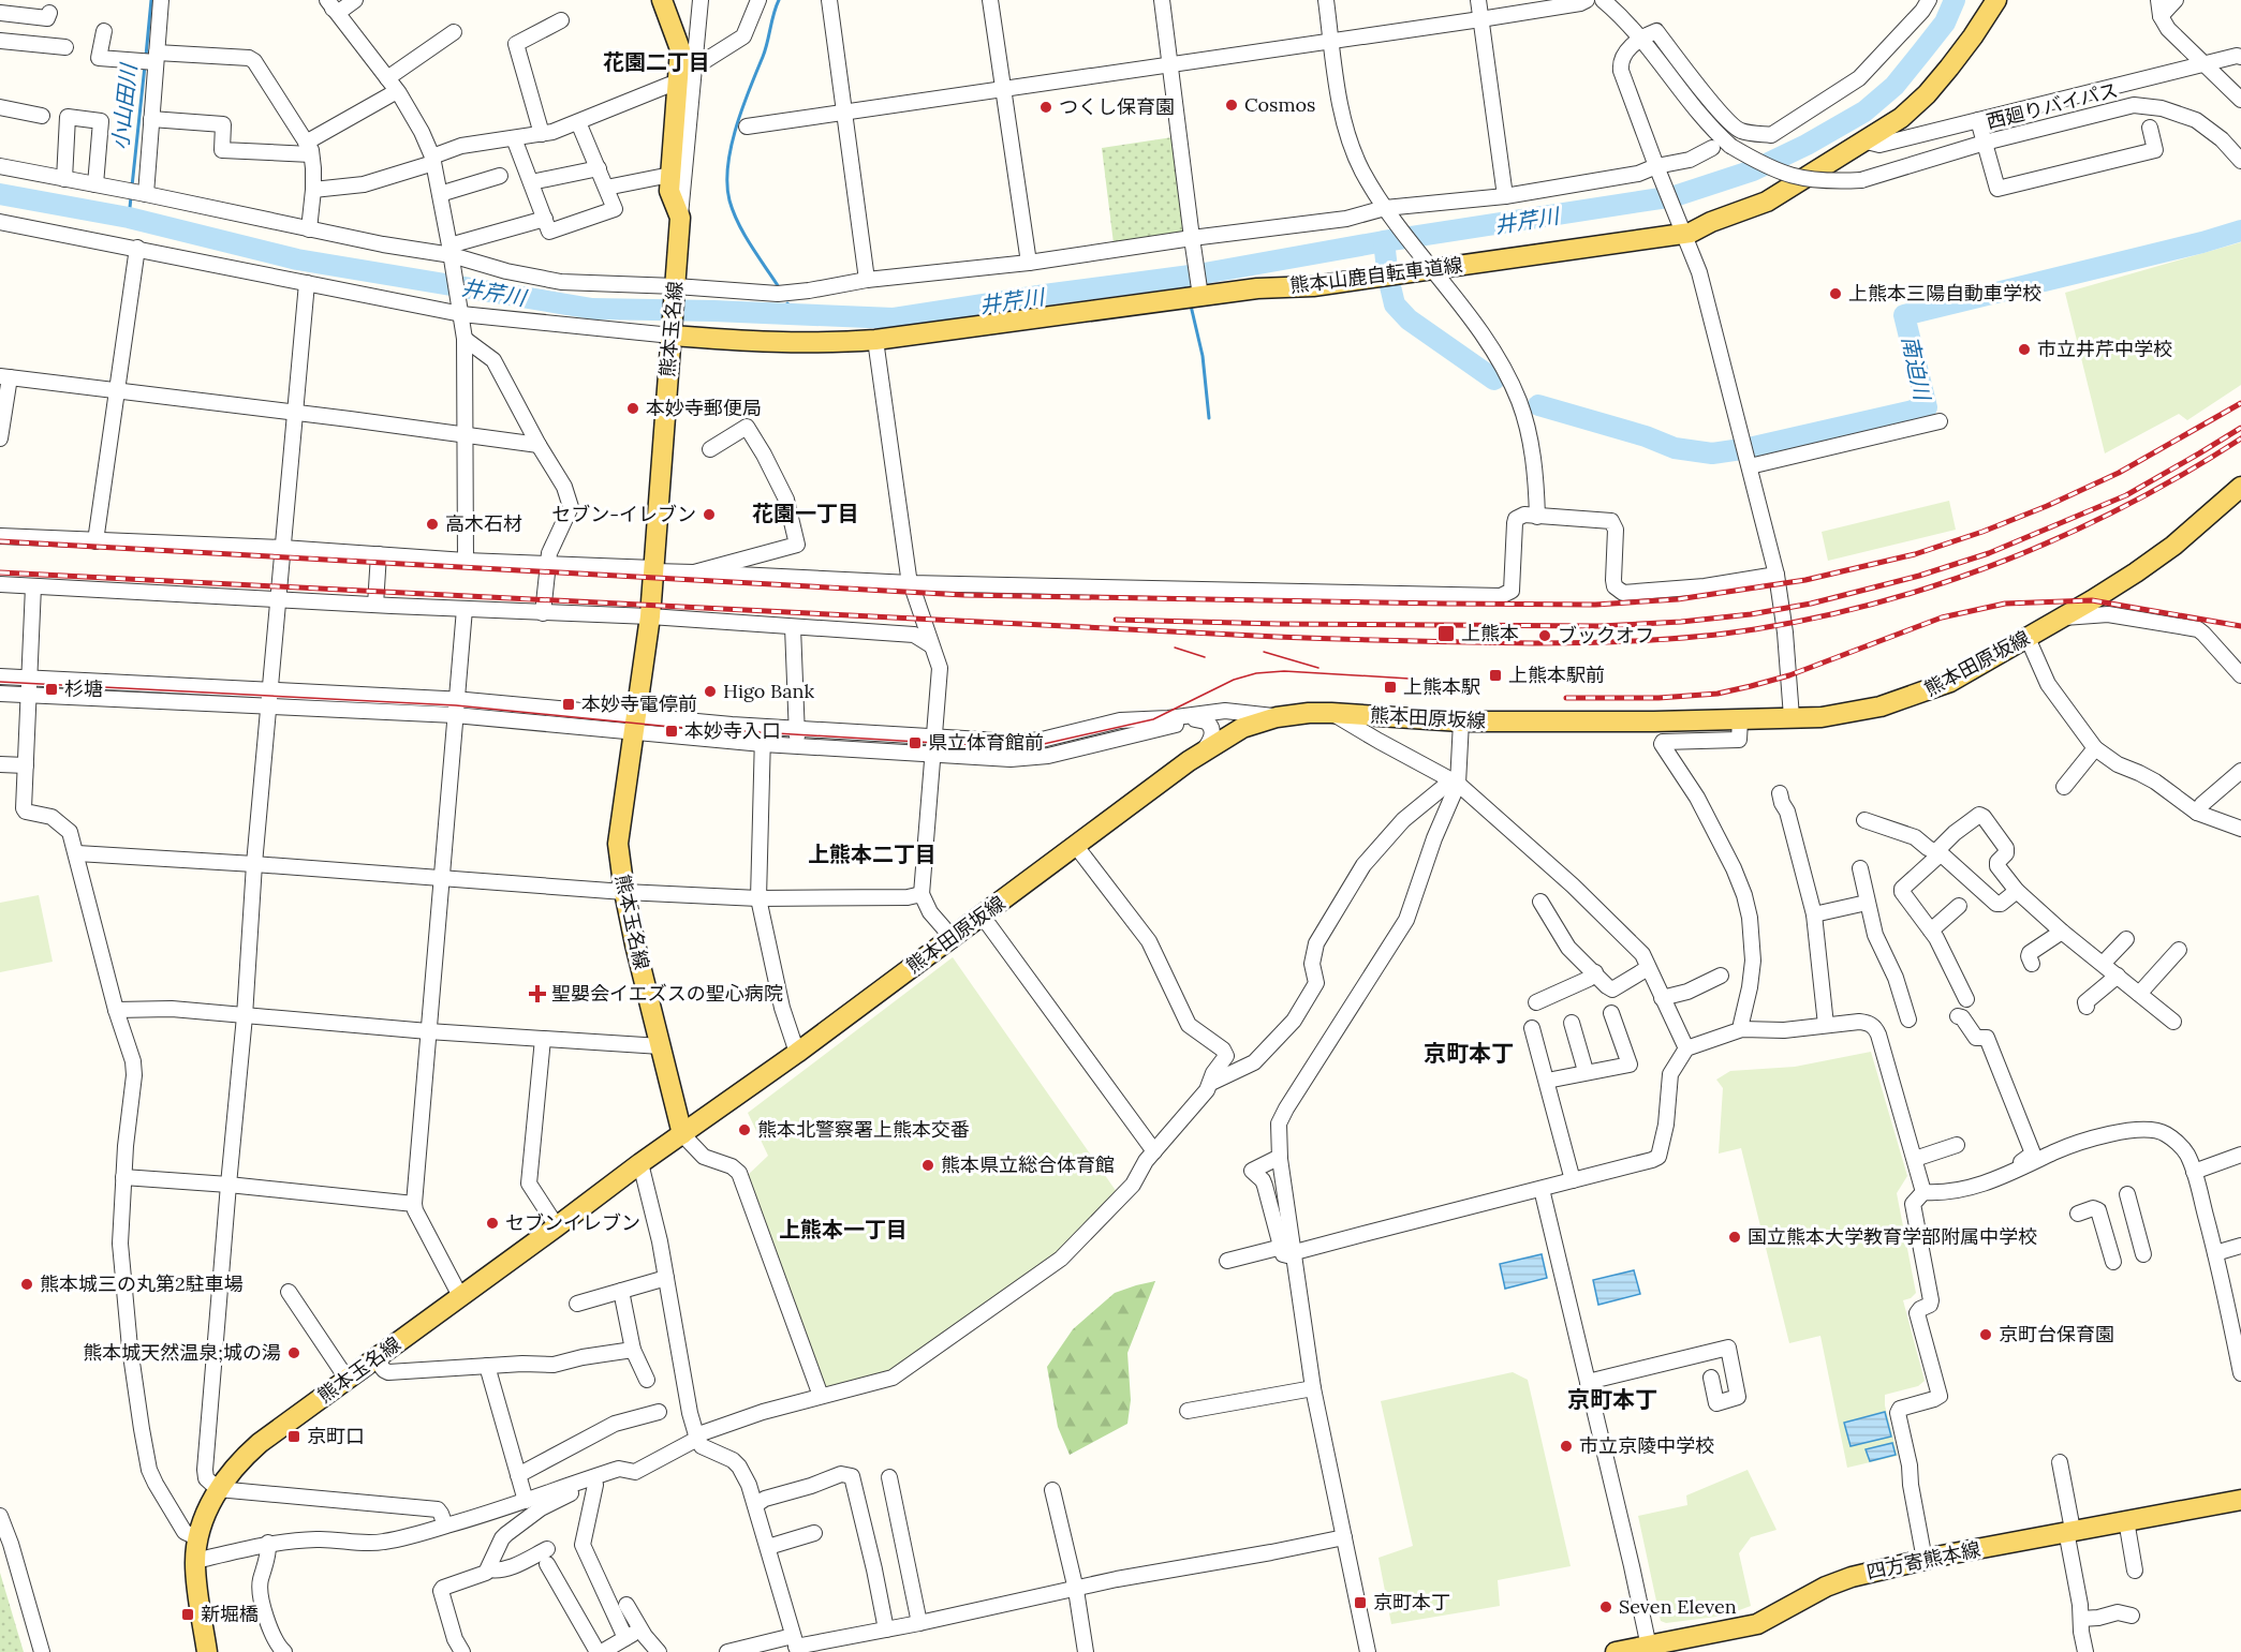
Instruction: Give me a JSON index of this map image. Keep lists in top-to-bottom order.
{
  "streets": {
    "main road": [
      "熊本山鹿自転車道線",
      "熊本玉名線",
      "熊本田原坂線",
      "四方寄熊本線"
    ],
    "street": ["西廻りバイパス"]
  },
  "crossings": [
    ["熊本山鹿自転車道線", "熊本玉名線"],
    ["熊本玉名線", "熊本田原坂線"]
  ],
  "districts": [
    "花園二丁目",
    "花園一丁目",
    "上熊本二丁目",
    "京町本丁",
    "上熊本一丁目",
    "京町本丁"
  ],
  "water": ["小山田川", "井芹川", "南迫川"],
  "places": {
    "other": [
      "Cosmos",
      "つくし保育園",
      "上熊本三陽自動車学校",
      "市立井芹中学校",
      "本妙寺郵便局",
      "セブン-イレブン",
      "高木石材",
      "ブックオフ",
      "Higo Bank",
      "熊本北警察署上熊本交番",
      "熊本県立総合体育館",
      "セブンイレブン",
      "国立熊本大学教育学部附属中学校",
      "熊本城三の丸第2駐車場",
      "京町台保育園",
      "熊本城天然温泉;城の湯",
      "市立京陵中学校",
      "Seven Eleven"
    ],
    "transit": [
      "上熊本",
      "上熊本駅前",
      "上熊本駅",
      "杉塘",
      "本妙寺電停前",
      "本妙寺入口",
      "県立体育館前",
      "京町口",
      "京町本丁",
      "新堀橋"
    ],
    "health": ["聖嬰会イエズスの聖心病院"]
  }
}
